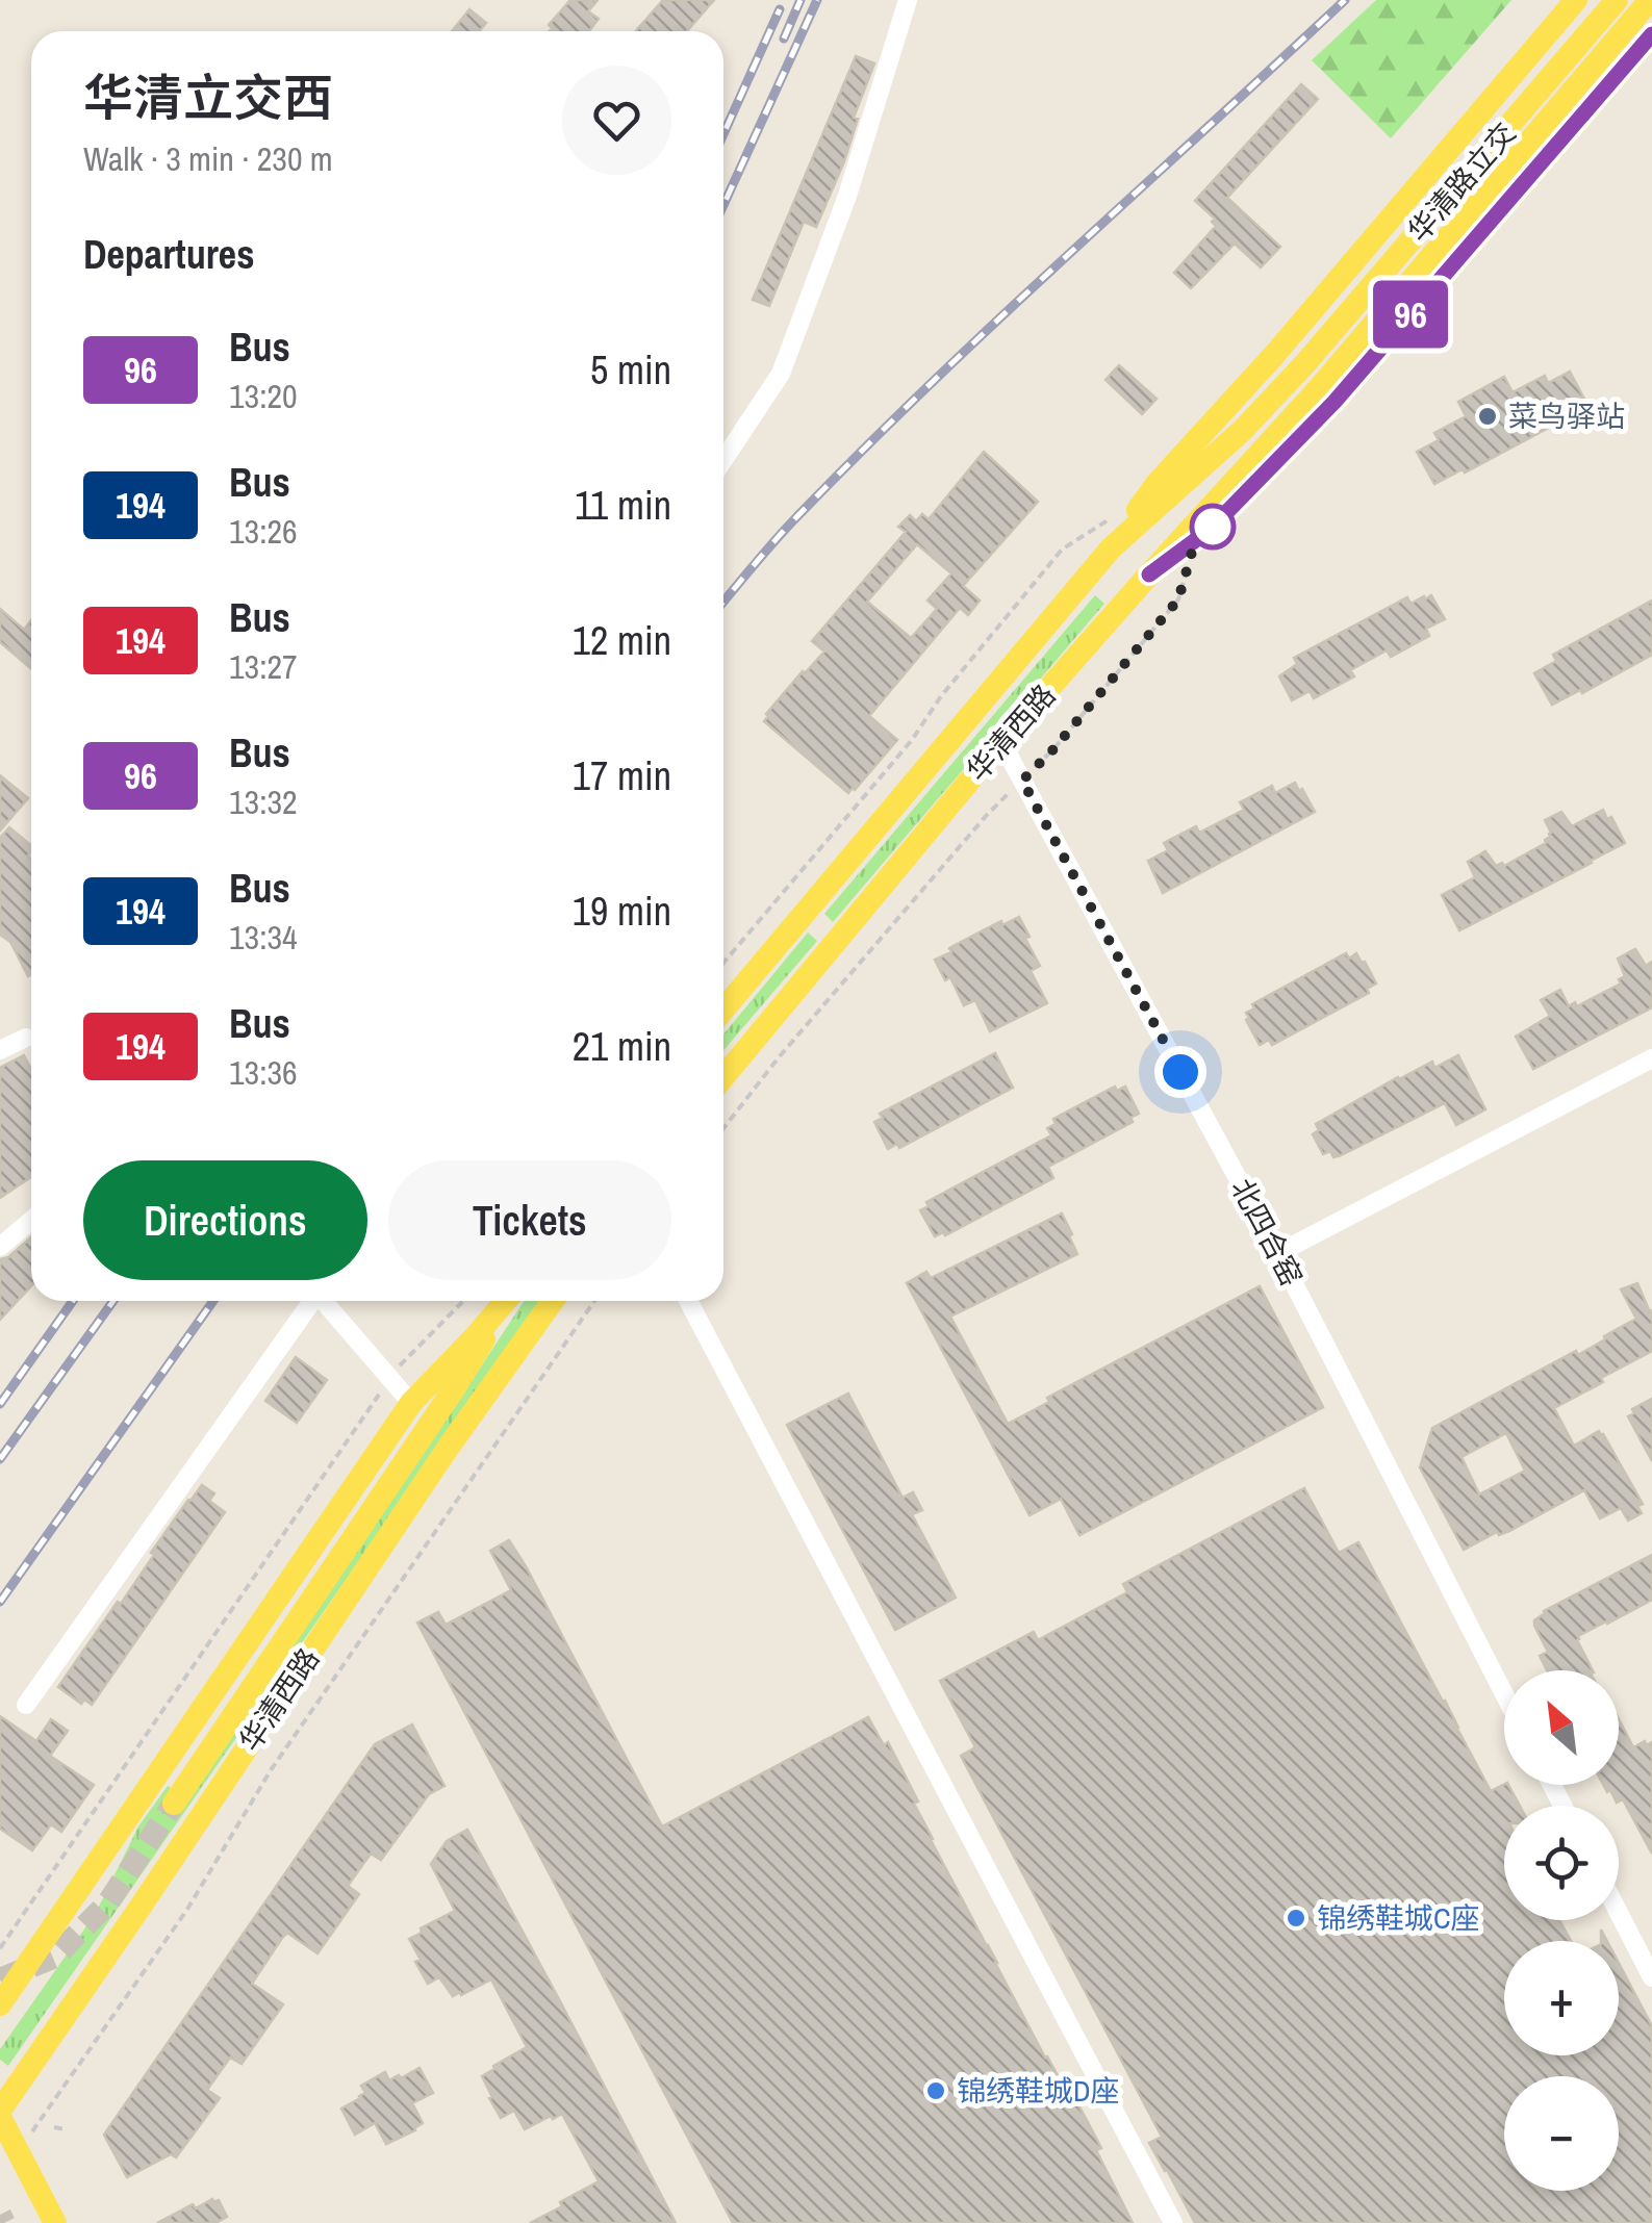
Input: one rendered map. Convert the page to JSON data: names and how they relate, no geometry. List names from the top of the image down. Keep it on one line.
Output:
{"streets":{"main road":["华清路立交","华清西路"],"street":["北四合窑"]},"crossings":[["华清路立交","华清西路"],["华清西路","北四合窑"]],"places":["菜鸟驿站","锦绣鞋城C座","锦绣鞋城D座"],"lines":["bus line 96"],"north":"top left","page":{"on_map":"96","heading":[["华清立交西","Walk · 3 min · 230 m"],"Departures"],"list":[{"mark":"96","name":"Bus","note":"13:20","value":"5 min"},{"mark":"194","name":"Bus","note":"13:26","value":"11 min"},{"mark":"194","name":"Bus","note":"13:27","value":"12 min"},{"mark":"96","name":"Bus","note":"13:32","value":"17 min"},{"mark":"194","name":"Bus","note":"13:34","value":"19 min"},{"mark":"194","name":"Bus","note":"13:36","value":"21 min"}],"buttons":["Directions","Tickets"],"map_buttons":["+","−"]}}
